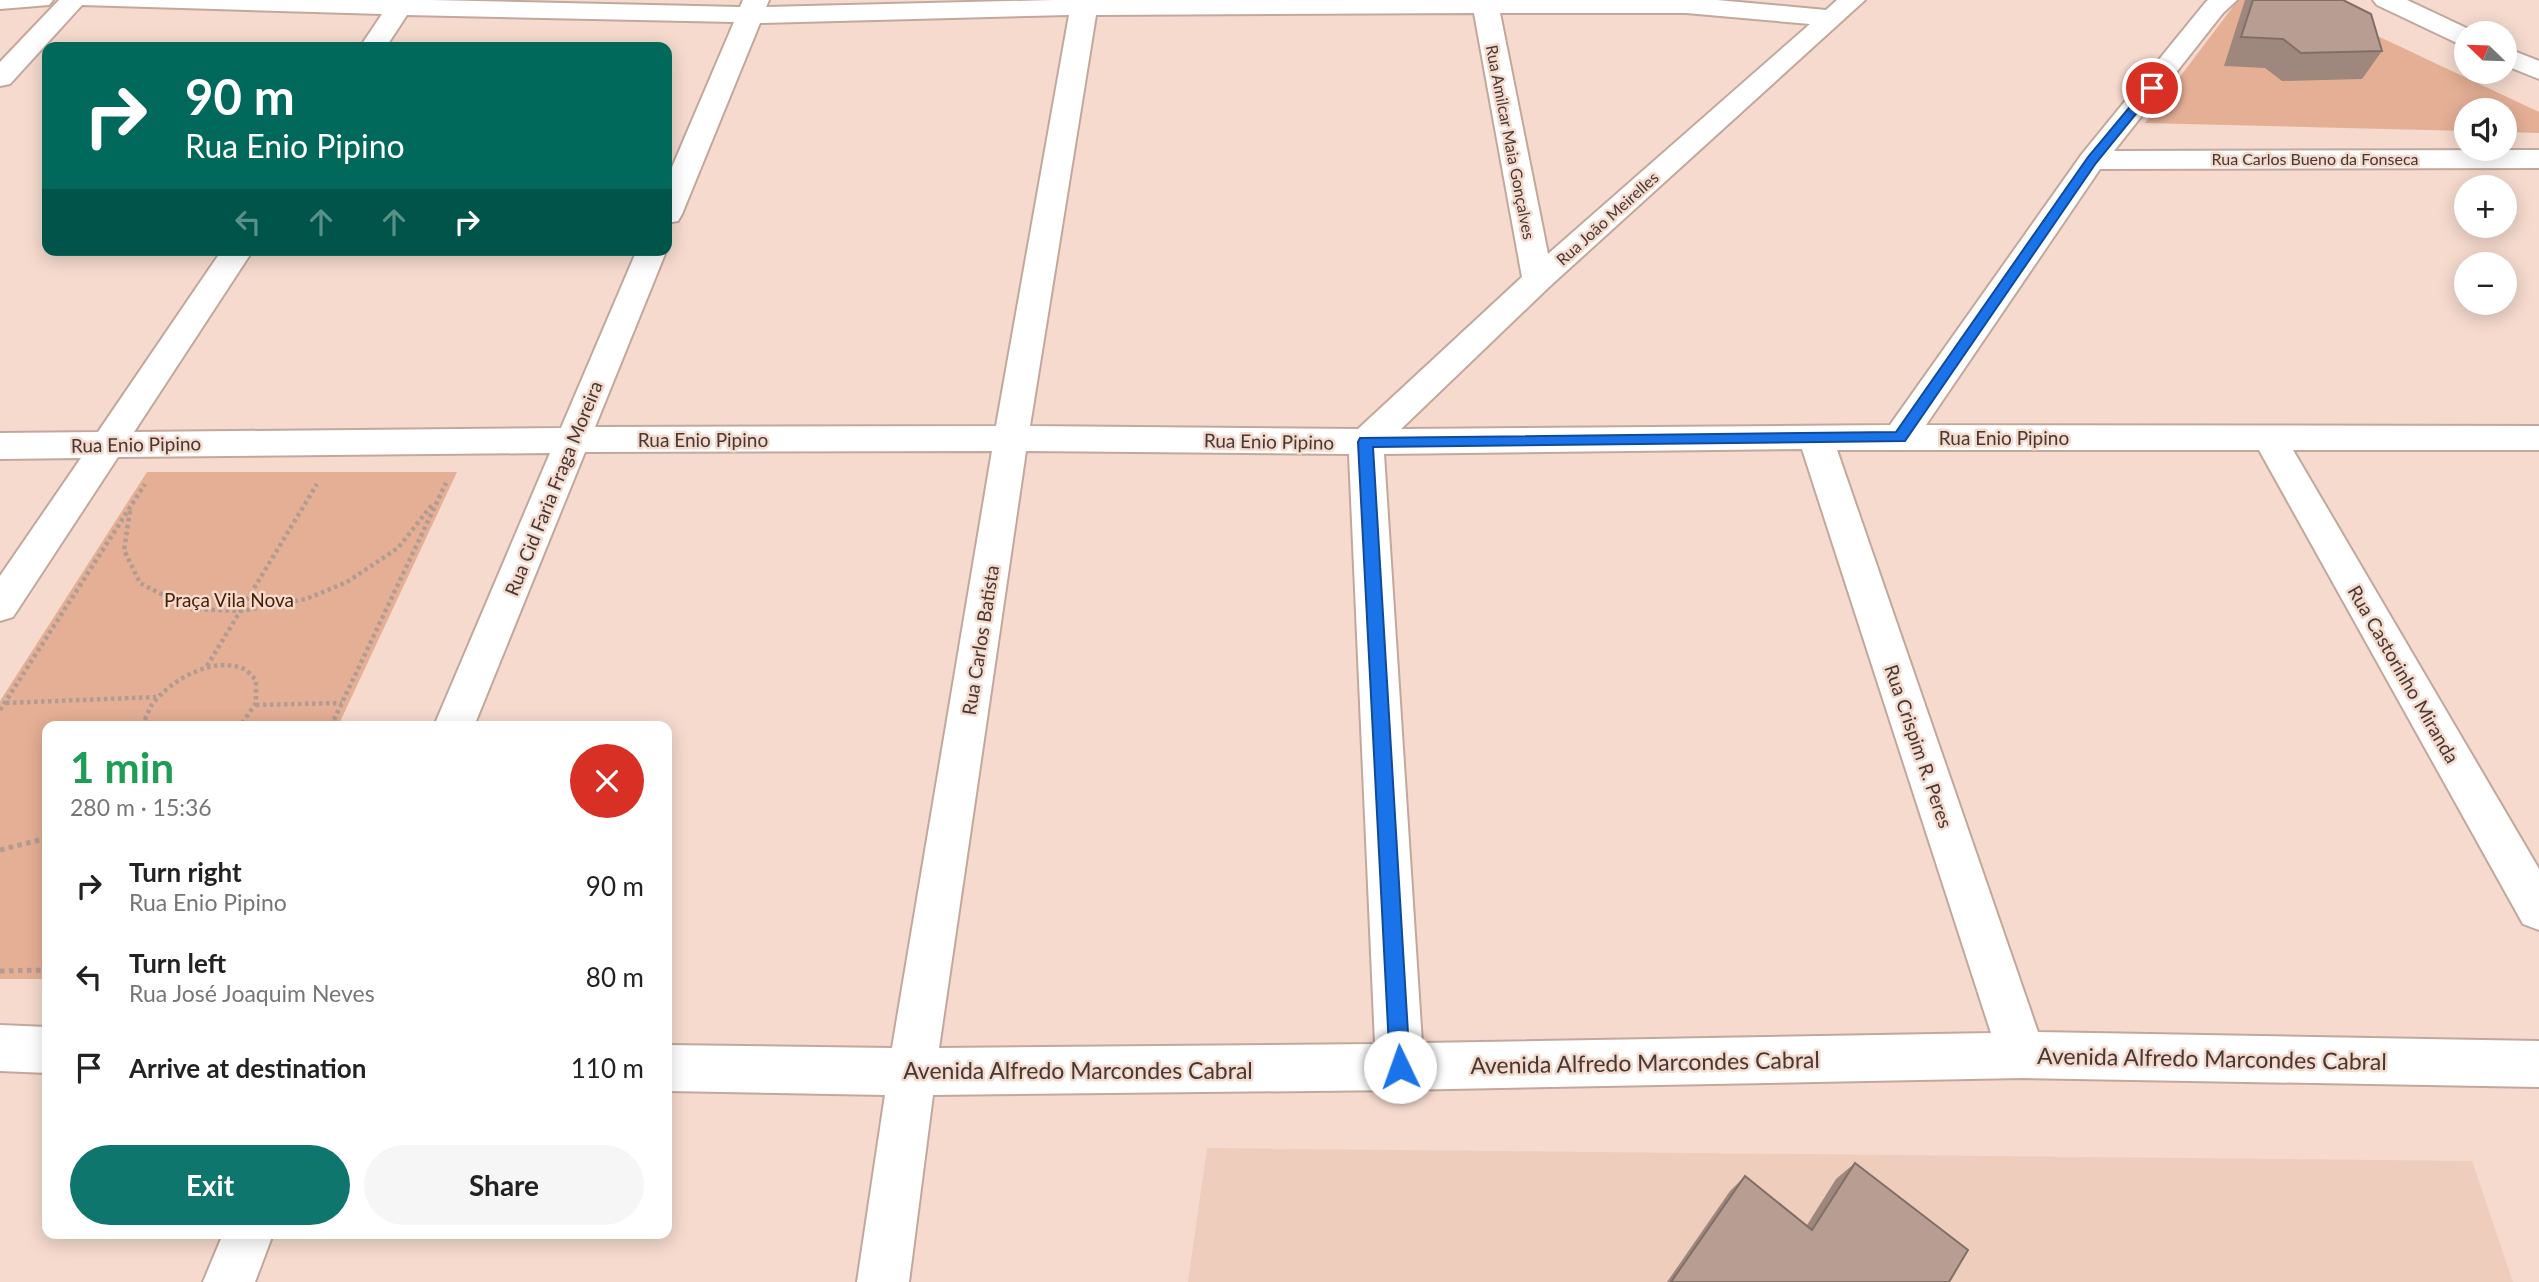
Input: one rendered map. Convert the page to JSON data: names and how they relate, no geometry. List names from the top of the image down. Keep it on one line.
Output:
{"streets":{"street":["Rua Amilcar Maia Gonçalves","Rua Carlos Bueno da Fonseca","Rua João Meirelles","Rua Enio Pipino","Rua Cid Faria Fraga Moreira","Rua Carlos Batista","Rua Castorinho Miranda","Rua Crispim R. Peres","Avenida Alfredo Marcondes Cabral"]},"crossings":[["Rua Amilcar Maia Gonçalves","Rua João Meirelles"],["Rua João Meirelles","Rua Enio Pipino"],["Rua Enio Pipino","Rua Cid Faria Fraga Moreira"],["Rua Enio Pipino","Rua Carlos Batista"],["Rua Enio Pipino","Rua Castorinho Miranda"],["Rua Enio Pipino","Rua Crispim R. Peres"],["Rua Carlos Batista","Avenida Alfredo Marcondes Cabral"],["Rua Crispim R. Peres","Avenida Alfredo Marcondes Cabral"]],"parks":["Praça Vila Nova"],"north":"top left","page":{"map_buttons":["+","−"],"turn":["90 m","Rua Enio Pipino"],"heading":["1 min","280 m · 15:36"],"list":[{"name":"Turn right","note":"Rua Enio Pipino","value":"90 m"},{"name":"Turn left","note":"Rua José Joaquim Neves","value":"80 m"},{"name":"Arrive at destination","value":"110 m"}],"buttons":["Exit","Share"]}}
